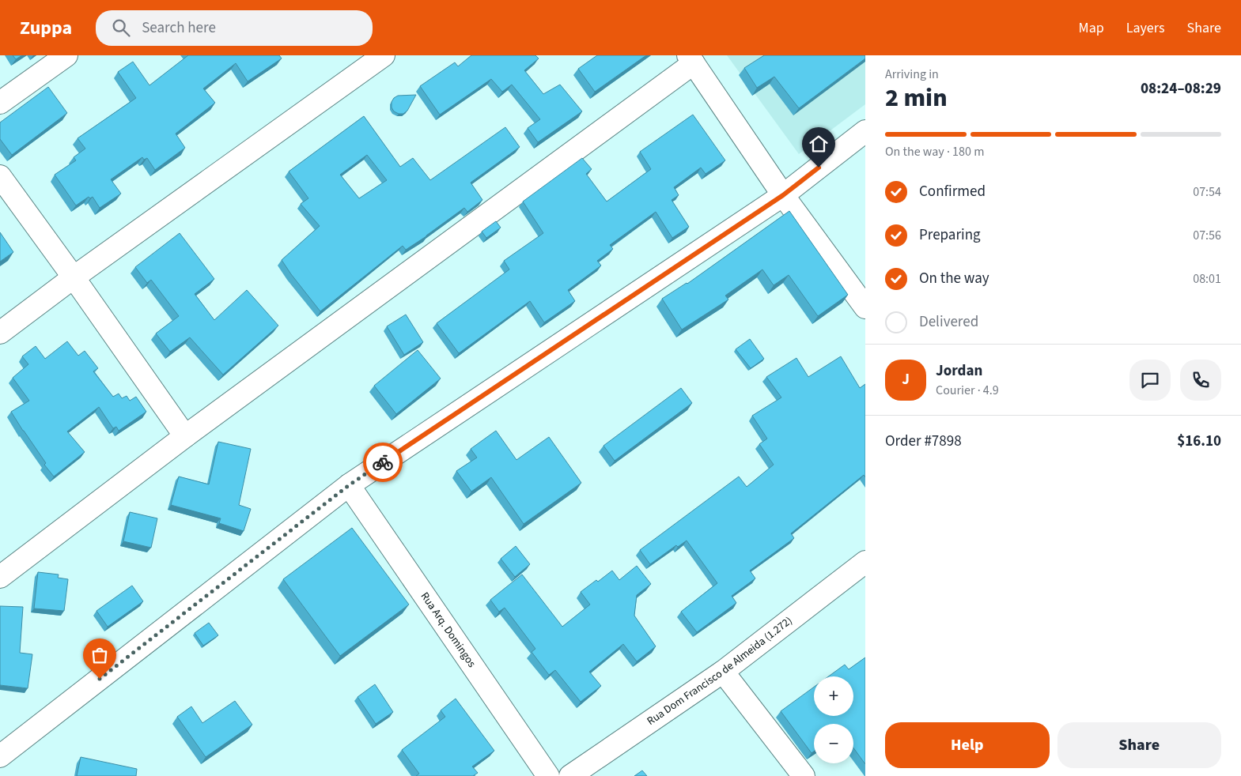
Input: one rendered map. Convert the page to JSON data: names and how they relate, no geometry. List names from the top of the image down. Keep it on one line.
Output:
{"streets":{"street":["Rua Arq. Domingos","Rua Dom Francisco de Almeida (1.272)"]},"page":{"header":"Zuppa","search":"Search here","nav":["Map","Layers","Share"],"heading":["2 min","Arriving in","08:24–08:29"],"panel":["Jordan","Courier · 4.9","Order #7898","$16.10"],"bar":"On the way · 180 m","list":[["Confirmed","07:54"],["Preparing","07:56"],["On the way","08:01"],"Delivered"],"round":"J","map_buttons":["+","−"],"buttons":["Help","Share"]}}
